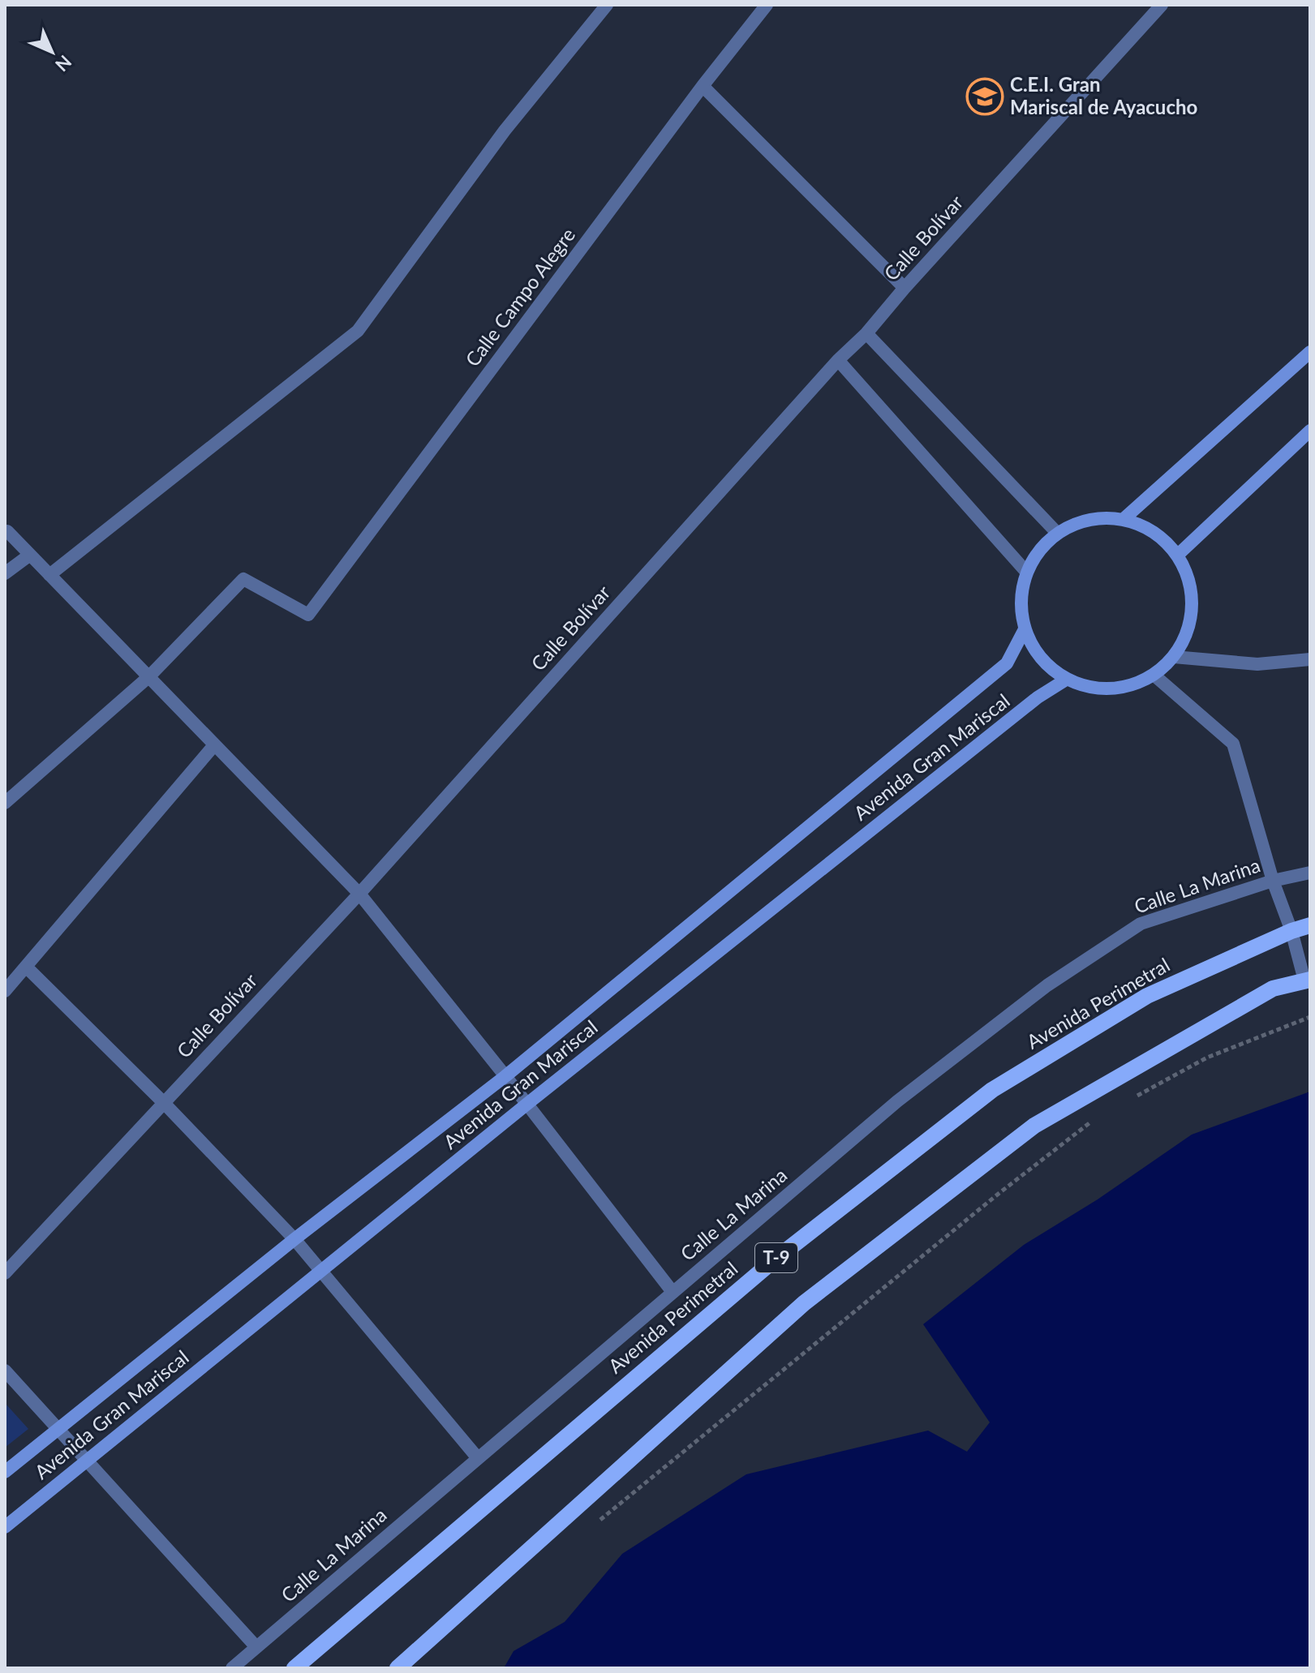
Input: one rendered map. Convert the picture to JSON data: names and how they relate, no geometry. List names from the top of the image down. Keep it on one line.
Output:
{"streets":{"main road":["Avenida Perimetral","T-9"],"street":["Calle Bolívar","Calle Campo Alegre","Avenida Gran Mariscal","Calle La Marina"]},"places":{"school or university":["C.E.I. Gran Mariscal de Ayacucho"]},"north":"bottom right"}
